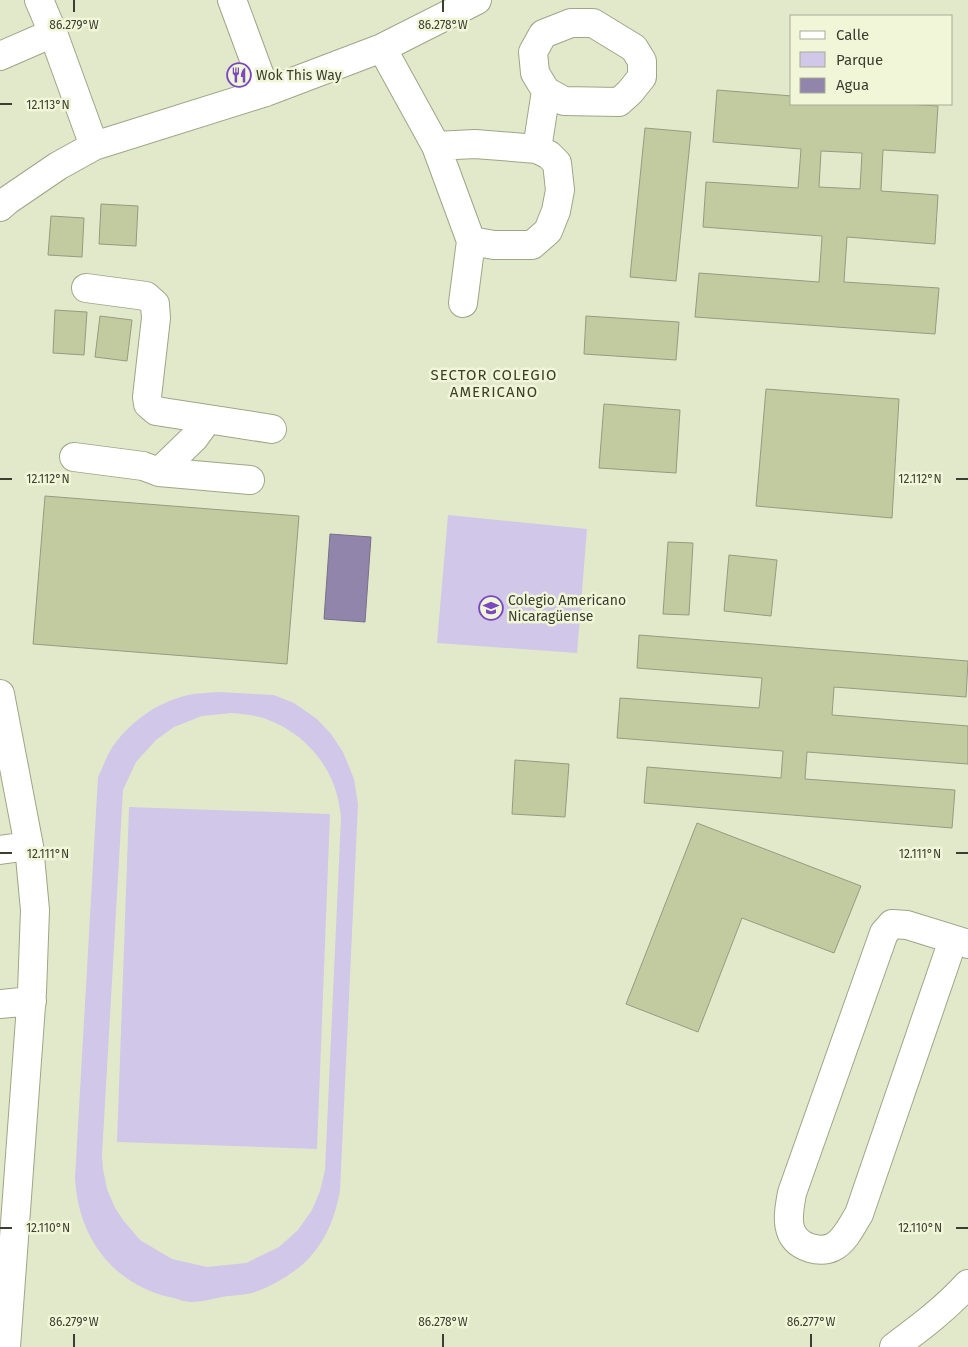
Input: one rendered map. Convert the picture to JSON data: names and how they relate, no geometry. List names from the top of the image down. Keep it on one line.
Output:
{"districts":["SECTOR COLEGIO AMERICANO"],"places":{"restaurant":["Wok This Way"],"school or university":["Colegio Americano Nicaragüense"]},"legend":["Calle","Parque","Agua"],"coordinates":["86.279°W","86.278°W","12.113°N","12.112°N","12.111°N","12.110°N","86.277°W"]}
